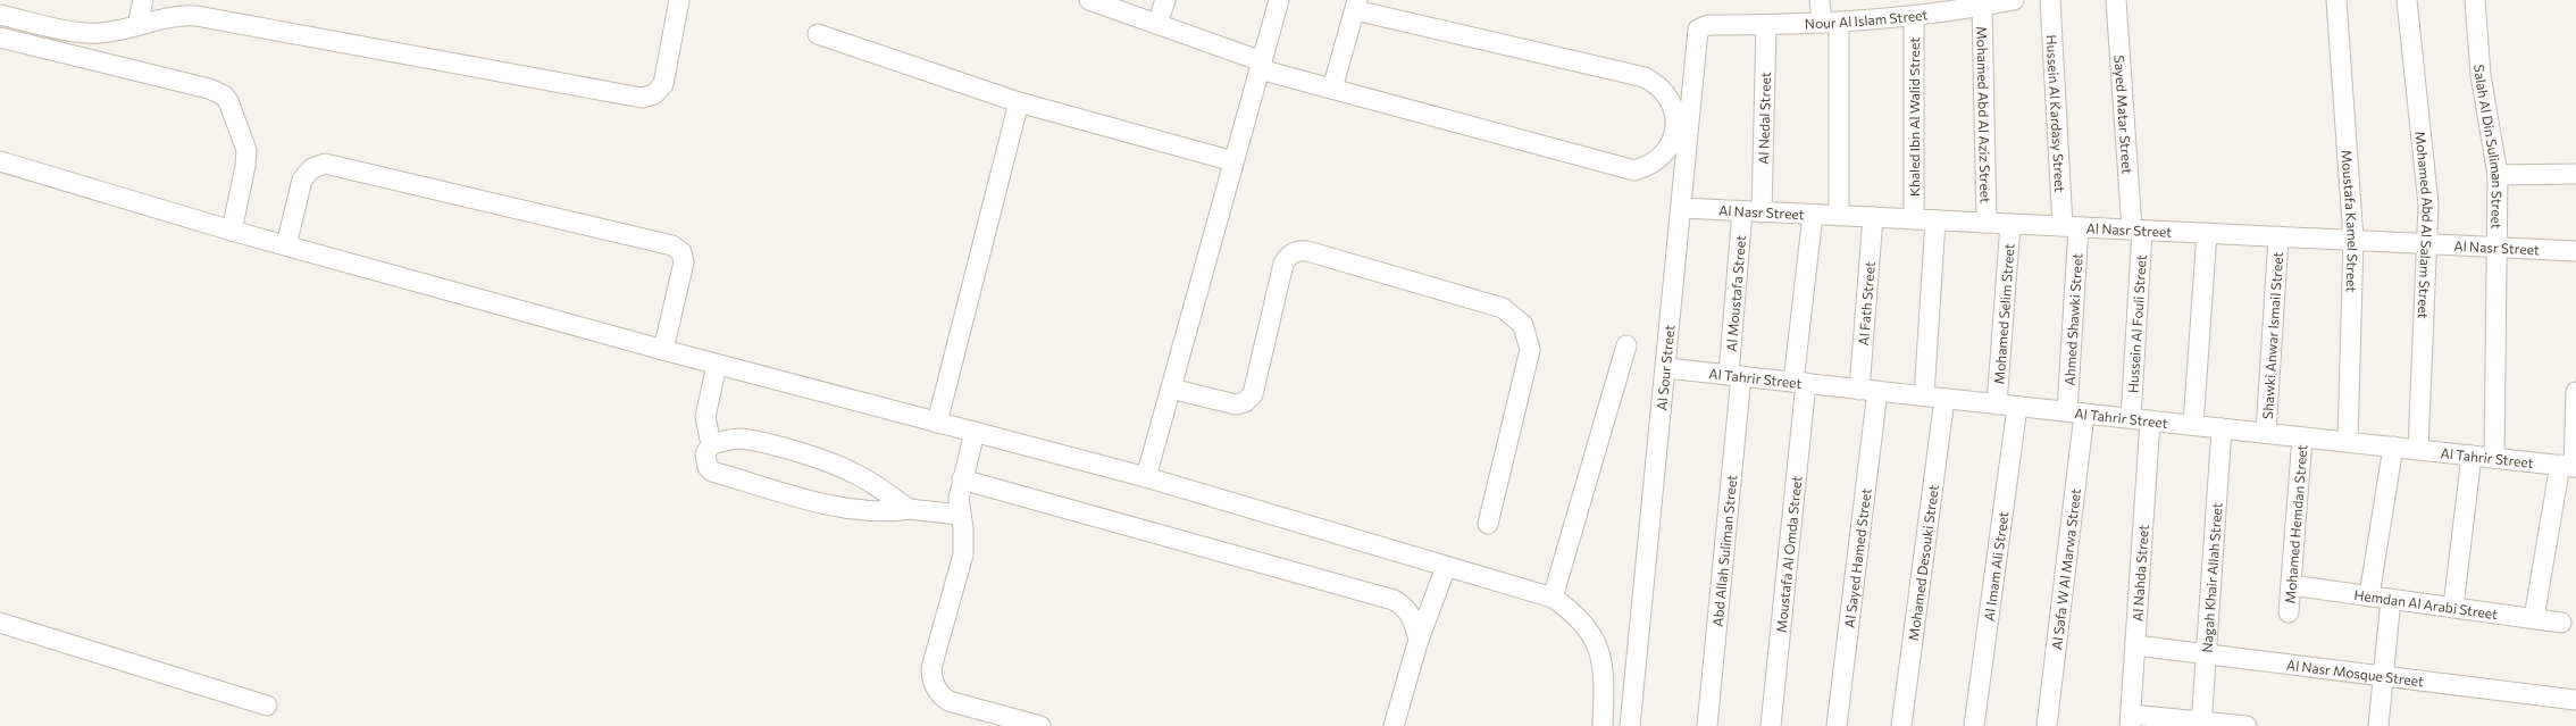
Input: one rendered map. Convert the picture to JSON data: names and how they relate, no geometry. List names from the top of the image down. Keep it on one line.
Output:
{"streets":{"street":["Nour Al Islam Street","Hussein Al Kardasy Street","Mohamed Abd Al Aziz Street","Sayed Matar Street","Khaled Ibn Al Walid Street","Al Nedal Street","Salah Al Din Suliman Street","Al Nasr Street","Moustafa Kamel Street","Mohamed Abd Al Salam Street","Al Moustafa Street","Al Fath Street","Mohamed Selim Street","Ahmed Shawki Street","Hussein Al Fouli Street","Shawki Anwar Ismail Street","Al Sour Street","Al Tahrir Street","Mohamed Hemdan Street","Abd Allah Suliman Street","Moustafa Al Omda Street","Al Sayed Hamed Street","Mohamed Desouki Street","Al Imam Ali Street","Al Safa W Al Marwa Street","Al Nahda Street","Nagah Khair Allah Street","Hemdan Al Arabi Street","Al Nasr Mosque Street"]},"crossings":[["Nour Al Islam Street","Mohamed Abd Al Aziz Street"],["Nour Al Islam Street","Khaled Ibn Al Walid Street"],["Nour Al Islam Street","Al Nedal Street"],["Nour Al Islam Street","Al Sour Street"],["Hussein Al Kardasy Street","Al Nasr Street"],["Hussein Al Kardasy Street","Ahmed Shawki Street"],["Mohamed Abd Al Aziz Street","Al Nasr Street"],["Sayed Matar Street","Al Nasr Street"],["Sayed Matar Street","Hussein Al Fouli Street"],["Khaled Ibn Al Walid Street","Al Nasr Street"],["Al Nedal Street","Al Nasr Street"],["Salah Al Din Suliman Street","Al Nasr Street"],["Salah Al Din Suliman Street","Al Tahrir Street"],["Al Nasr Street","Moustafa Kamel Street"],["Al Nasr Street","Mohamed Abd Al Salam Street"],["Al Nasr Street","Al Moustafa Street"],["Al Nasr Street","Al Fath Street"],["Al Nasr Street","Mohamed Selim Street"],["Al Nasr Street","Ahmed Shawki Street"],["Al Nasr Street","Hussein Al Fouli Street"],["Al Nasr Street","Shawki Anwar Ismail Street"],["Al Nasr Street","Al Sour Street"],["Al Nasr Street","Moustafa Al Omda Street"],["Moustafa Kamel Street","Al Tahrir Street"],["Mohamed Abd Al Salam Street","Al Tahrir Street"],["Al Moustafa Street","Al Tahrir Street"],["Al Moustafa Street","Abd Allah Suliman Street"],["Al Fath Street","Al Tahrir Street"],["Al Fath Street","Al Sayed Hamed Street"],["Mohamed Selim Street","Al Tahrir Street"],["Ahmed Shawki Street","Al Tahrir Street"],["Ahmed Shawki Street","Al Safa W Al Marwa Street"],["Hussein Al Fouli Street","Al Tahrir Street"],["Shawki Anwar Ismail Street","Al Tahrir Street"],["Al Sour Street","Al Tahrir Street"],["Al Tahrir Street","Mohamed Hemdan Street"],["Al Tahrir Street","Abd Allah Suliman Street"],["Al Tahrir Street","Moustafa Al Omda Street"],["Al Tahrir Street","Al Sayed Hamed Street"],["Al Tahrir Street","Mohamed Desouki Street"],["Al Tahrir Street","Al Imam Ali Street"],["Al Tahrir Street","Al Safa W Al Marwa Street"],["Al Tahrir Street","Al Nahda Street"],["Al Tahrir Street","Nagah Khair Allah Street"],["Mohamed Hemdan Street","Hemdan Al Arabi Street"],["Al Nahda Street","Al Nasr Mosque Street"],["Nagah Khair Allah Street","Al Nasr Mosque Street"]]}
